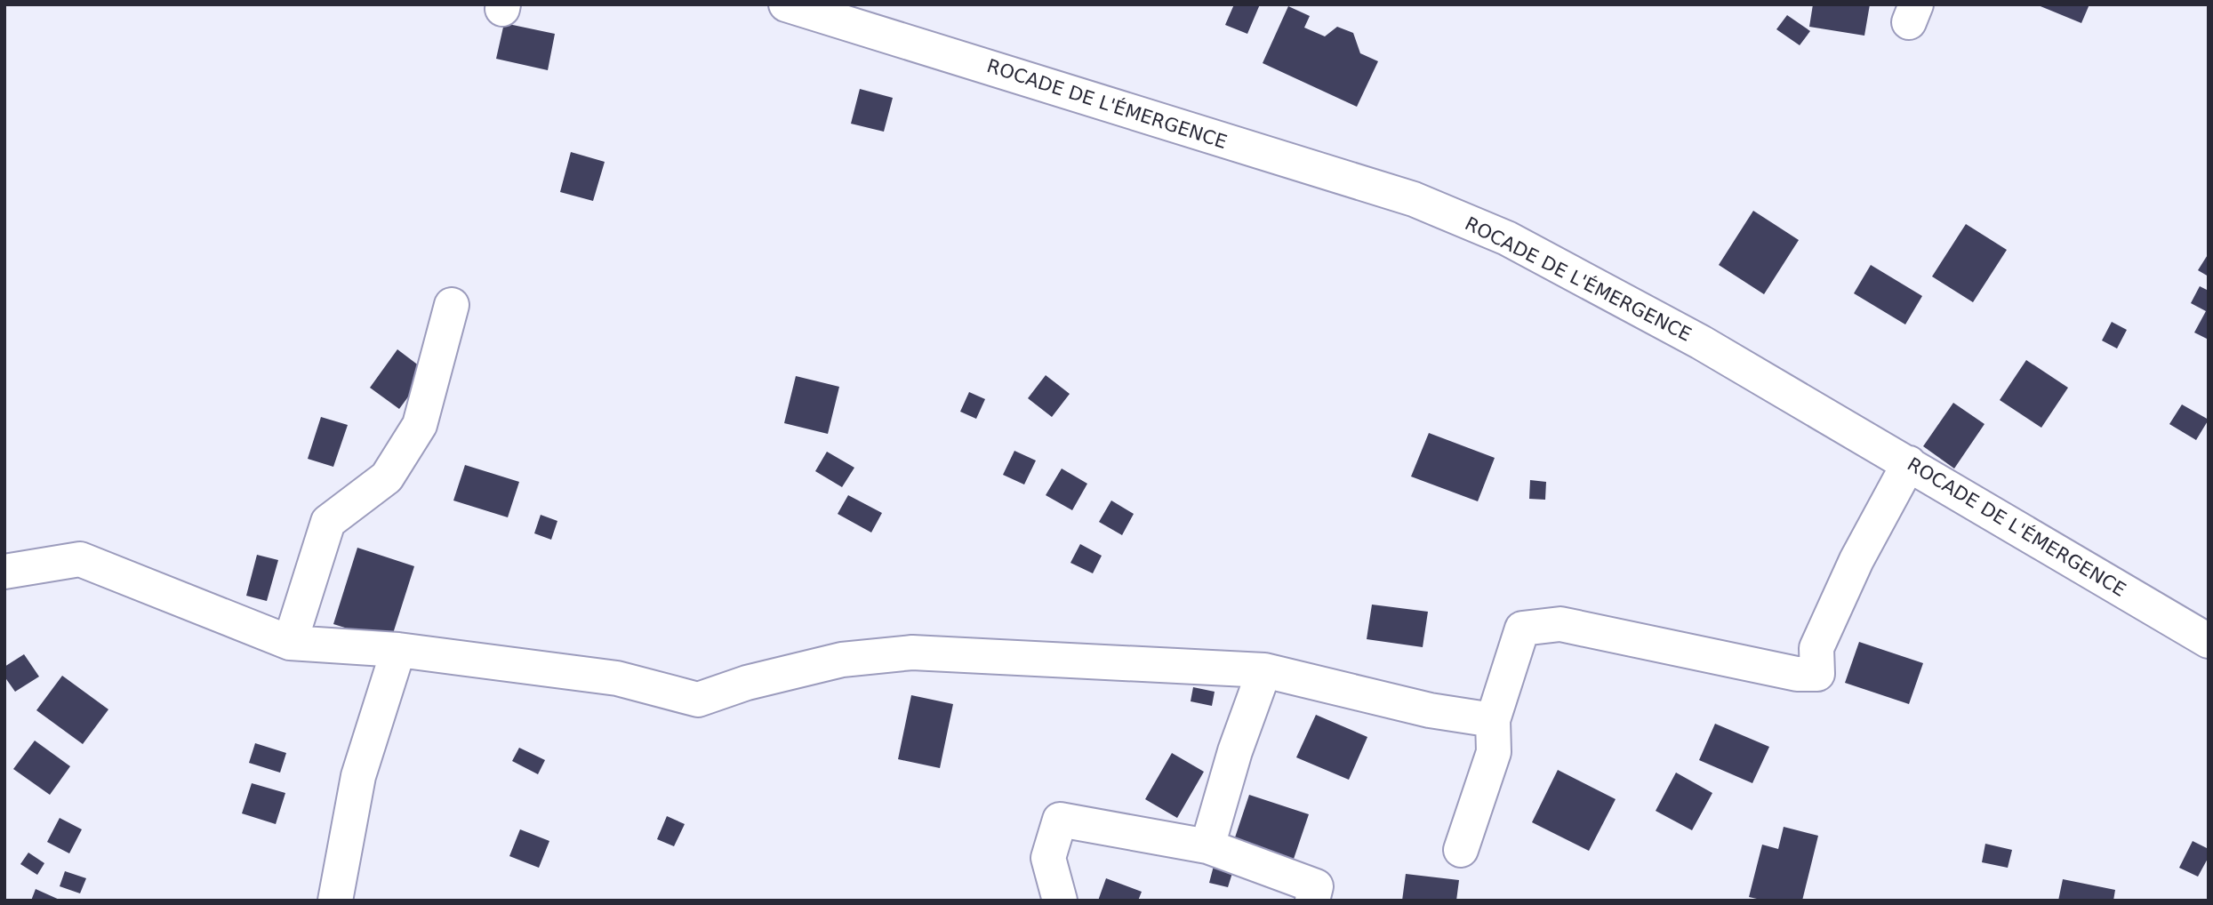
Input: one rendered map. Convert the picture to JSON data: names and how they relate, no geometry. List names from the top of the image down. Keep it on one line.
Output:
{"streets":{"street":["ROCADE DE L'ÉMERGENCE"]}}
